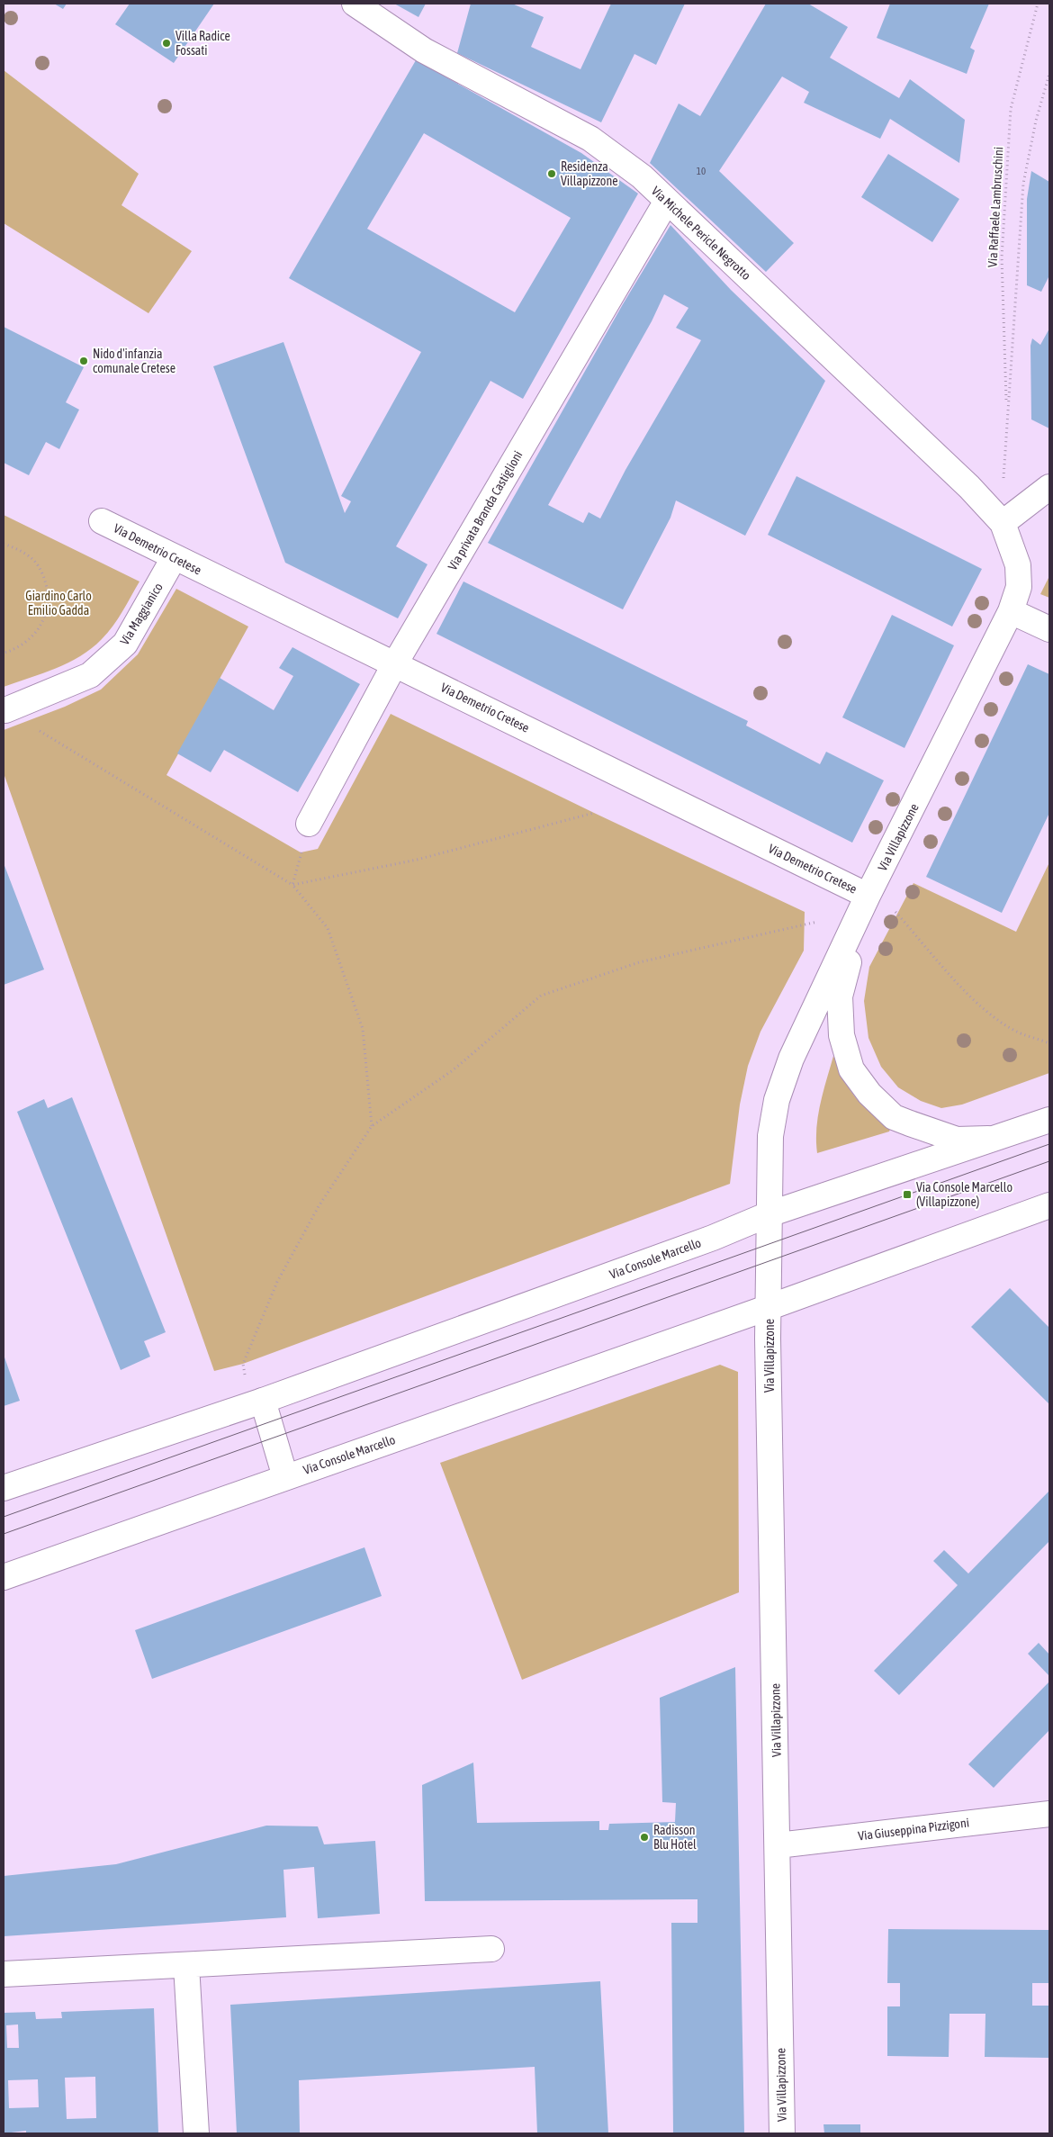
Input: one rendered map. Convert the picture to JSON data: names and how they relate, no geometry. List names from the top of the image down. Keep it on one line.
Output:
{"streets":{"street":["Via Michele Pericle Negrotto","Via privata Branda Castiglioni","Via Demetrio Cretese","Via Maggianico","Via Villapizzone","Via Console Marcello","Via Giuseppina Pizzigoni"],"path":["Via Raffaele Lambruschini"]},"crossings":[["Via Michele Pericle Negrotto","Via privata Branda Castiglioni"],["Via Michele Pericle Negrotto","Via Villapizzone"],["Via privata Branda Castiglioni","Via Demetrio Cretese"],["Via Demetrio Cretese","Via Maggianico"],["Via Demetrio Cretese","Via Villapizzone"],["Via Villapizzone","Via Console Marcello"],["Via Villapizzone","Via Giuseppina Pizzigoni"]],"parks":["Giardino Carlo Emilio Gadda"],"places":{"other":["Villa Radice Fossati","Residenza Villapizzone","Nido d'infanzia comunale Cretese","Radisson Blu Hotel"],"transit":["Via Console Marcello (Villapizzone)"]},"house_numbers":["10"]}
